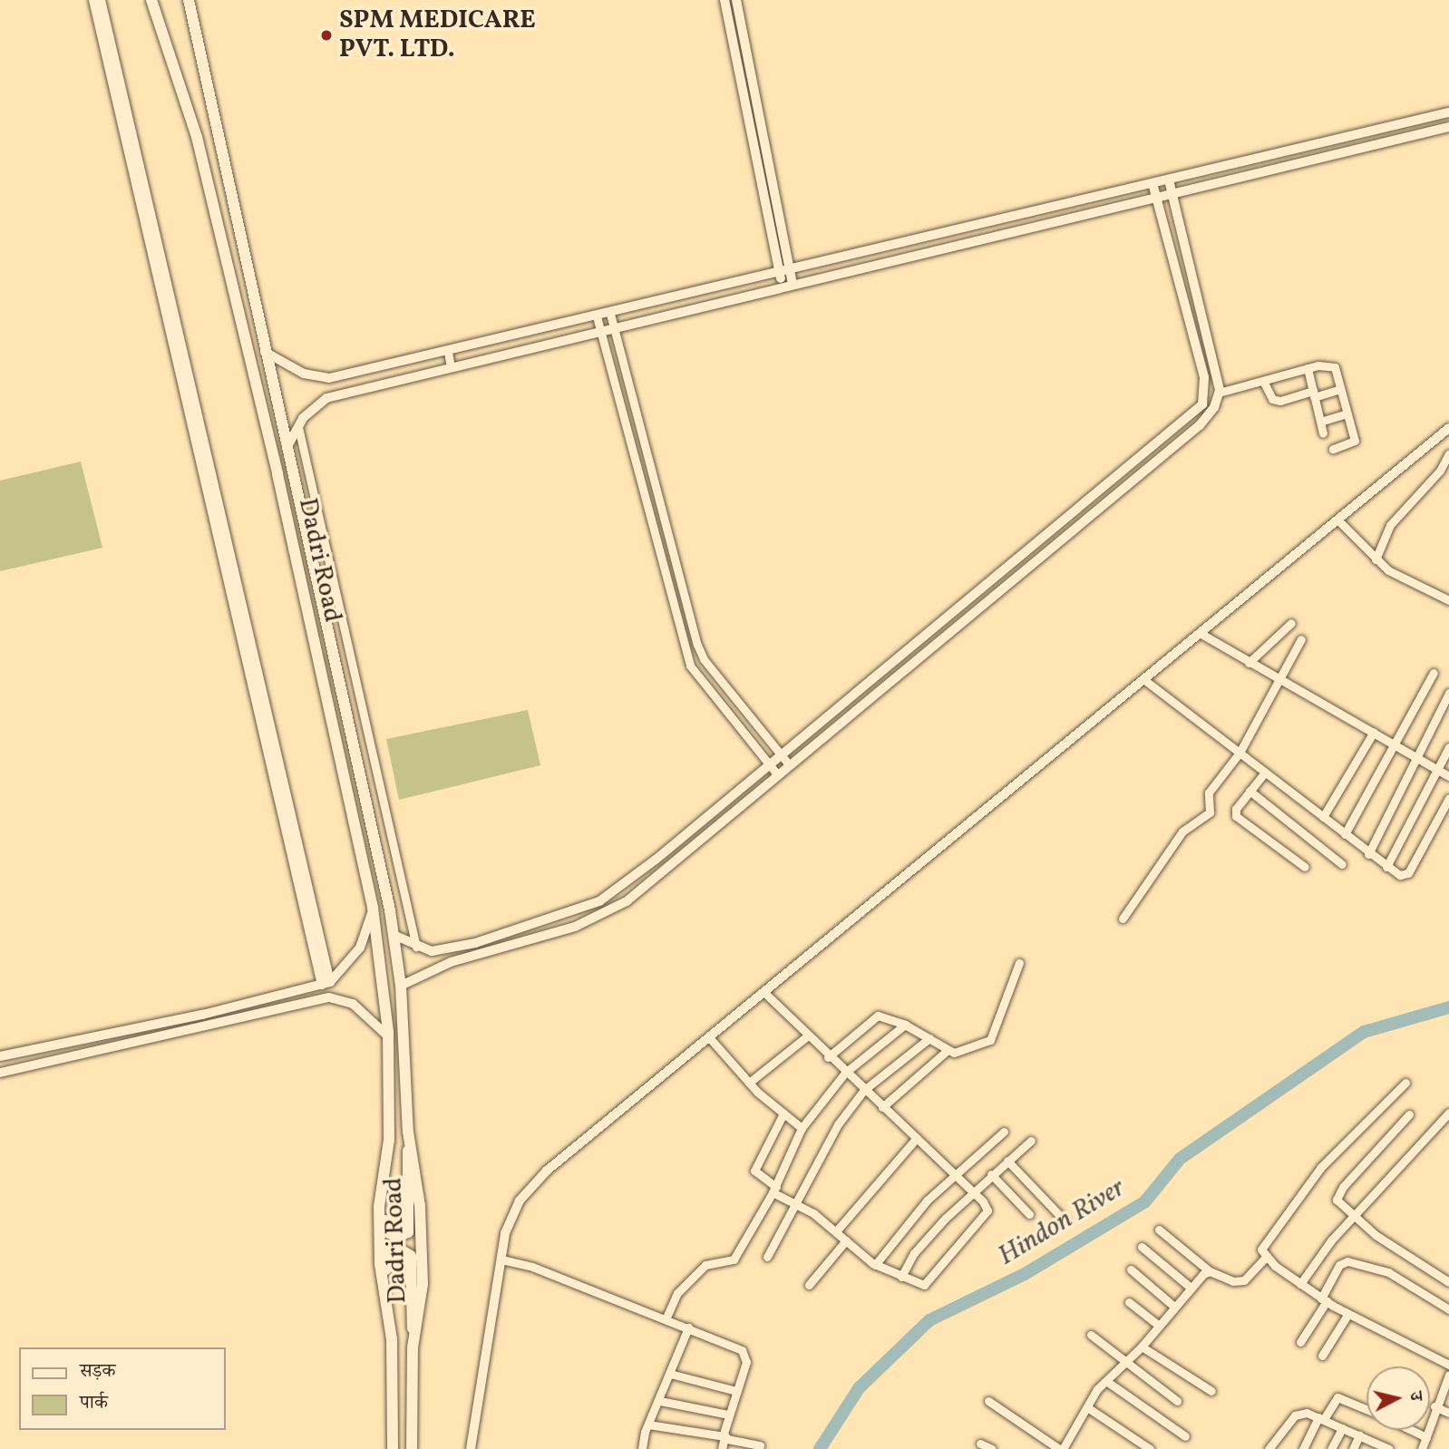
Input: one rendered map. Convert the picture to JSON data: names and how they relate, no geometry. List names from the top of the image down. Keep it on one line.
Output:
{"streets":{"main road":["Dadri Road"]},"water":["Hindon River"],"places":["SPM MEDICARE PVT. LTD."],"legend":["सड़क","पार्क"],"north":"right"}
